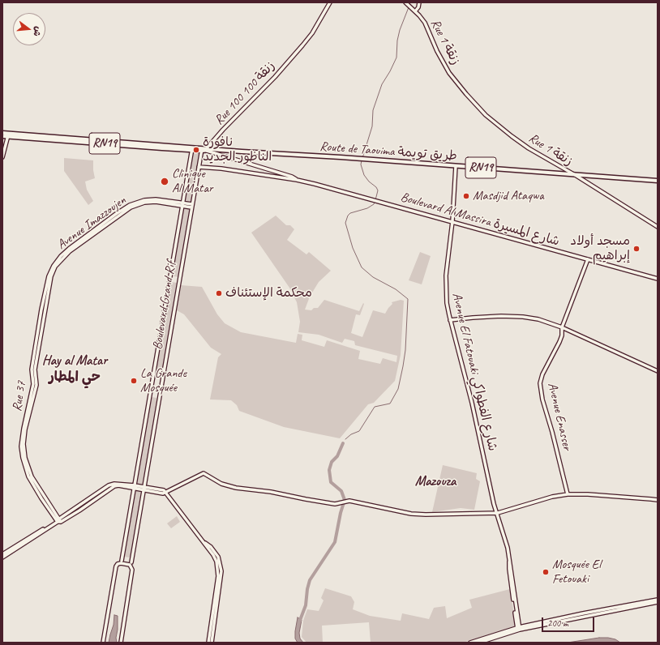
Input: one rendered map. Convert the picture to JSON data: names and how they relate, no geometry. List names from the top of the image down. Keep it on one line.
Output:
{"streets":{"main road":["RN19","Route de Taouima طريق تويمة"],"street":["Rue زنقة 1","Rue 100 زنقة 100","Rue 1 زنقة","Boulevard Al Massira شارع المسيرة","Avenue Imazzoujen","Boulevard Grand Rif","Avenue El Fatouaki شارع الفطواكي","Rue 37","Avenue Enasser"]},"crossings":[["Rue زنقة 1","Rue 1 زنقة"],["Rue 100 زنقة 100","Route de Taouima طريق تويمة"],["Rue 100 زنقة 100","Boulevard Al Massira شارع المسيرة"],["RN19","Route de Taouima طريق تويمة"],["RN19","Boulevard Grand Rif"],["Rue 1 زنقة","Route de Taouima طريق تويمة"],["Route de Taouima طريق تويمة","Boulevard Al Massira شارع المسيرة"],["Route de Taouima طريق تويمة","Boulevard Grand Rif"],["Route de Taouima طريق تويمة","Avenue El Fatouaki شارع الفطواكي"],["Boulevard Al Massira شارع المسيرة","Boulevard Grand Rif"],["Boulevard Al Massira شارع المسيرة","Avenue El Fatouaki شارع الفطواكي"],["Boulevard Al Massira شارع المسيرة","Avenue Enasser"],["Avenue Imazzoujen","Boulevard Grand Rif"],["Avenue Imazzoujen","Rue 37"]],"districts":["Hay al Matar حي المطار","Mazouza"],"places":["نافورة الناظور الجديد","Clinique Al Matar","Masdjid Ataqwa","مسجد أولاد إبراهيم","محكمة الإستئناف","La Grande Mosquée","Mosquée El Fetouaki"],"scale_bar":"200 m","north":"right"}
